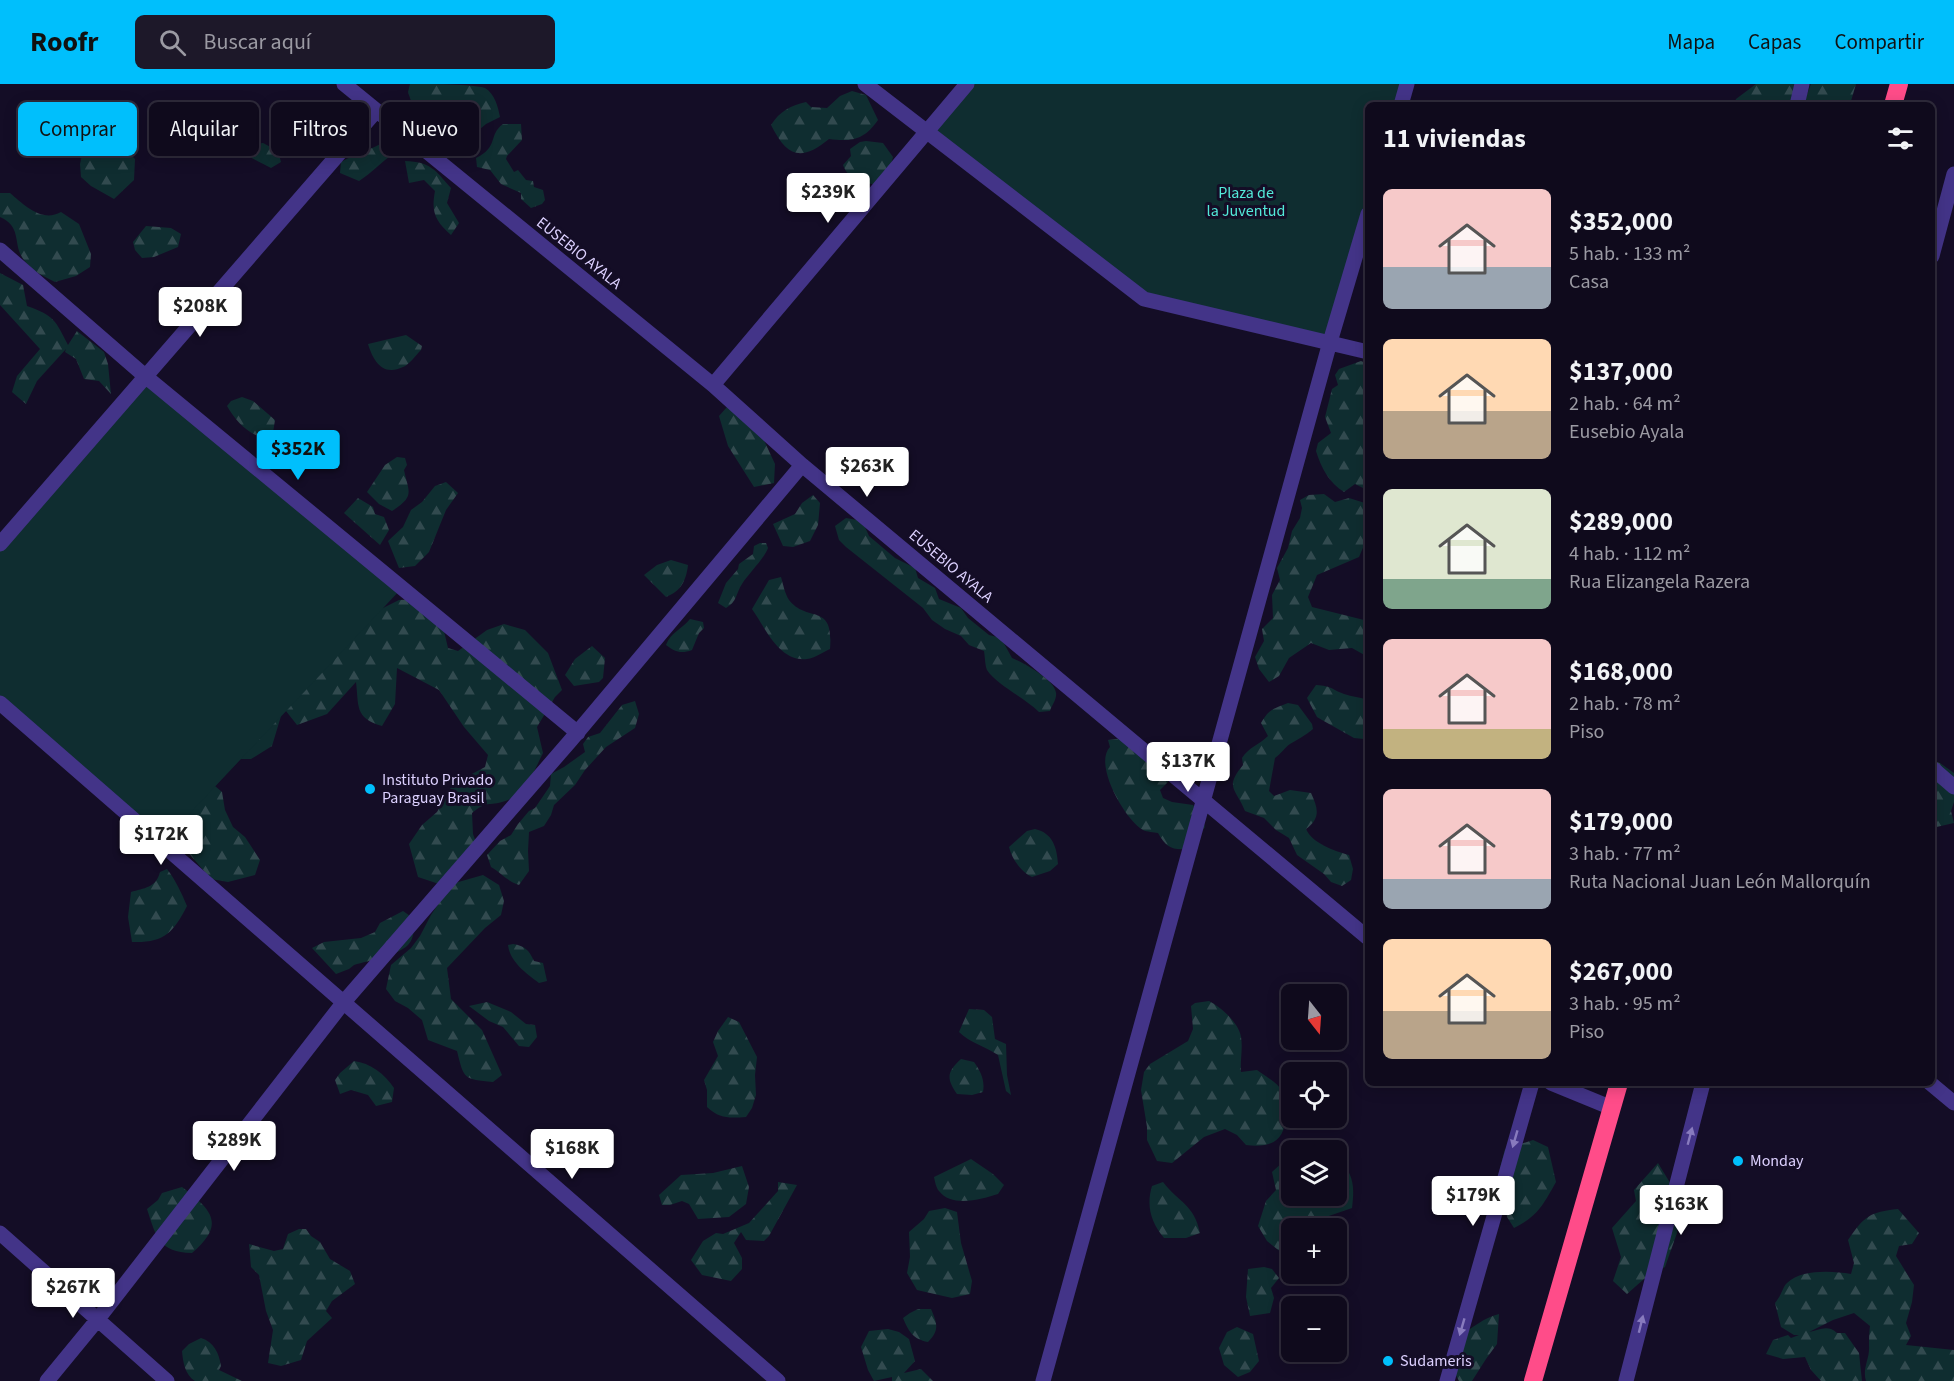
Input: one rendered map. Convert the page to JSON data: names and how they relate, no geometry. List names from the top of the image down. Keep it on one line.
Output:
{"streets":{"street":["EUSEBIO AYALA"]},"parks":["Plaza de la Juventud"],"places":["Instituto Privado Paraguay Brasil","Monday","Sudameris"],"north":"bottom","page":{"header":"Roofr","search":"Buscar aquí","nav":["Mapa","Capas","Compartir"],"chip":["Comprar","Alquilar","Filtros","Nuevo"],"heading":"11 viviendas","price":["$239K","$208K","$352K","$263K","$137K","$172K","$289K","$168K","$179K","$163K","$267K"],"list":[{"name":"$352,000","note":"5 hab. · 133 m² · Casa"},{"name":"$137,000","note":"2 hab. · 64 m² · Eusebio Ayala"},{"name":"$289,000","note":"4 hab. · 112 m² · Rua Elizangela Razera"},{"name":"$168,000","note":"2 hab. · 78 m² · Piso"},{"name":"$179,000","note":"3 hab. · 77 m² · Ruta Nacional Juan León Mallorquín"},{"name":"$267,000","note":"3 hab. · 95 m² · Piso"}],"map_buttons":["+","−"]}}
